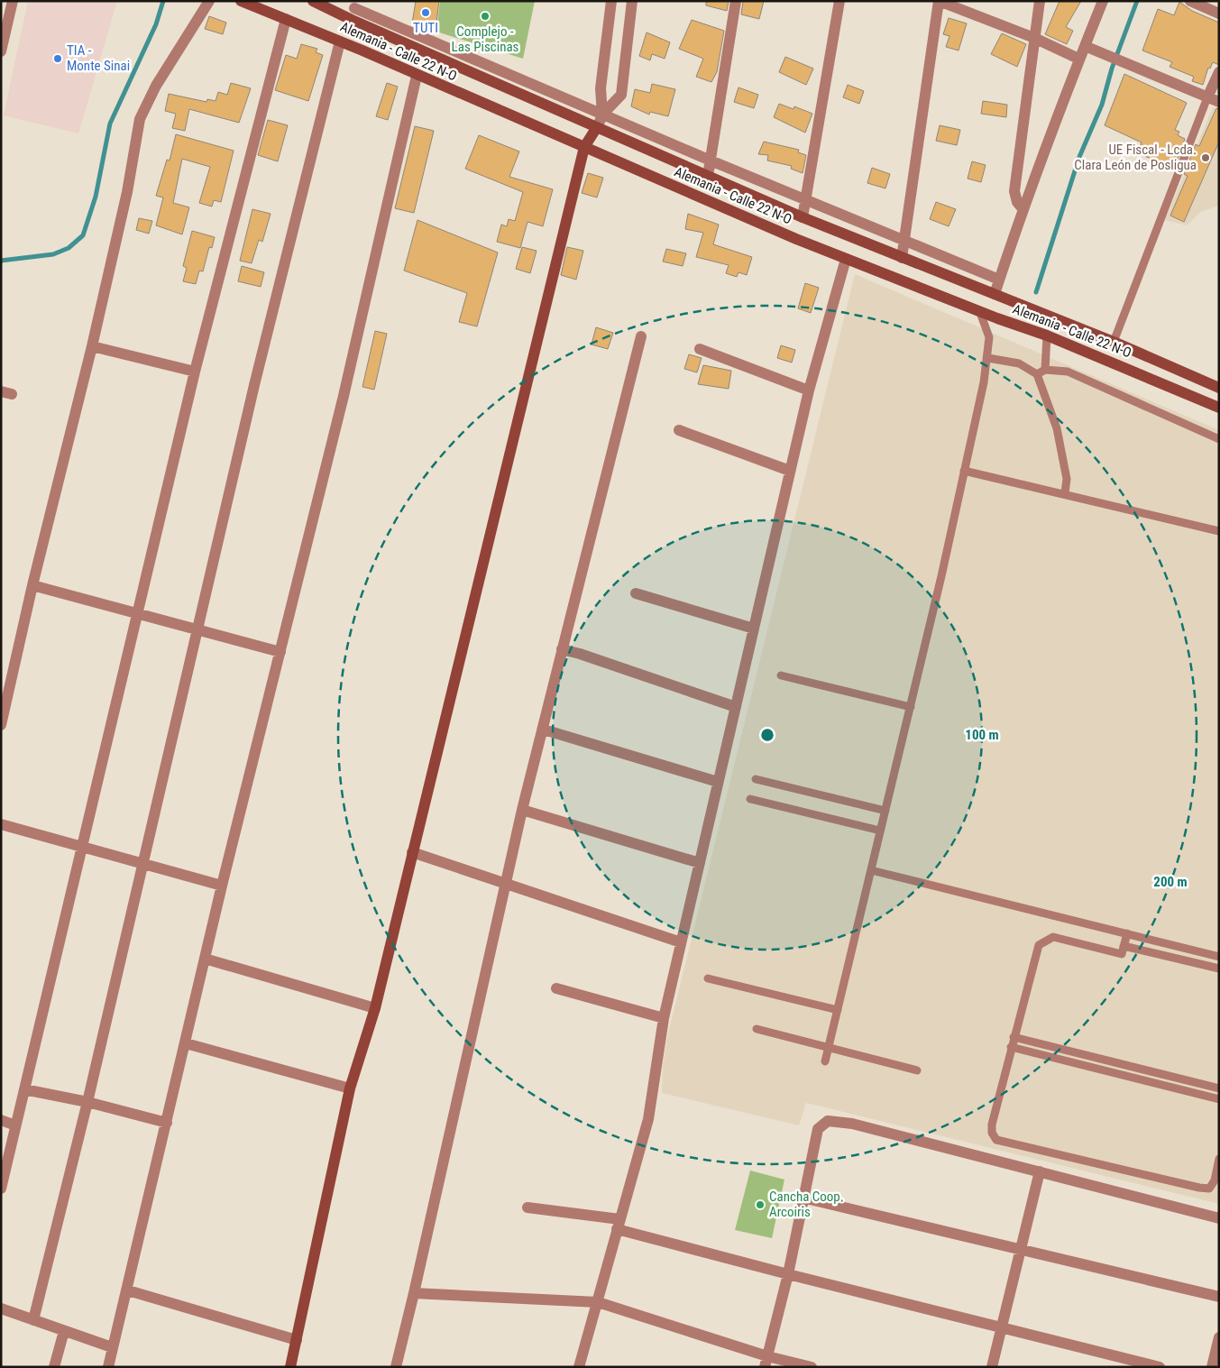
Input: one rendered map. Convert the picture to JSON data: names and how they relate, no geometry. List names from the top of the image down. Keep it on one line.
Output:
{"streets":{"street":["Alemania - Calle 22 N-O"]},"places":["TUTI","Complejo - Las Piscinas","TIA - Monte Sinai","UE Fiscal - Lcda. Clara León de Posligua","Cancha Coop. Arcoiris"],"rings":["100 m","200 m"]}
